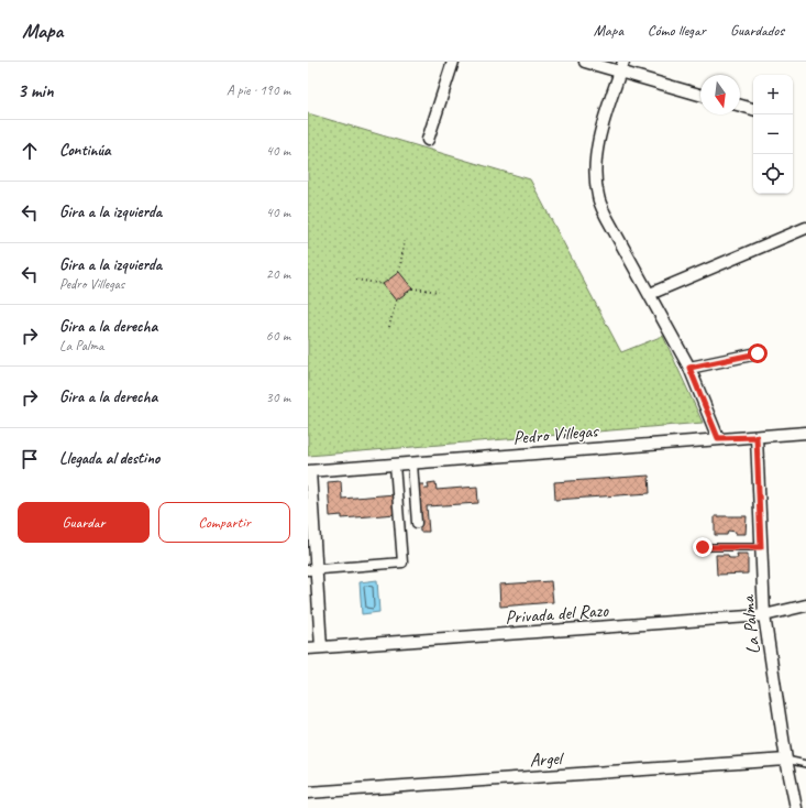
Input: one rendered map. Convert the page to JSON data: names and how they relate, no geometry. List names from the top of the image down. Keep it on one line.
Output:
{"streets":{"street":["Pedro Villegas","Privada del Razo","La Palma","Argel"]},"crossings":[["Pedro Villegas","La Palma"],["Privada del Razo","La Palma"],["La Palma","Argel"]],"north":"bottom","page":{"header":"Mapa","nav":["Mapa","Cómo llegar","Guardados"],"heading":["3 min","A pie · 190 m"],"map_buttons":["+","−"],"list":[["Continúa","40 m"],["Gira a la izquierda","40 m"],["Gira a la izquierda","Pedro Villegas","20 m"],["Gira a la derecha","La Palma","60 m"],["Gira a la derecha","30 m"],"Llegada al destino"],"buttons":["Guardar","Compartir"]}}
